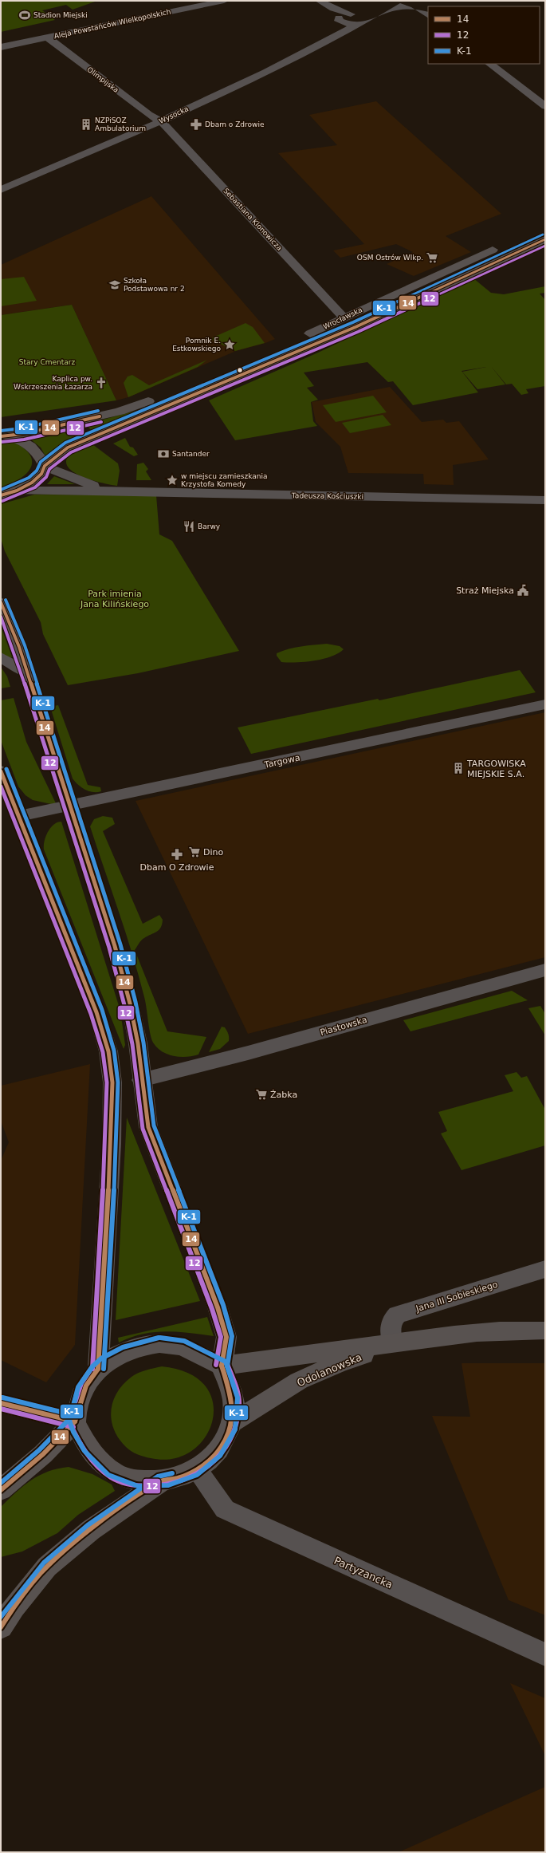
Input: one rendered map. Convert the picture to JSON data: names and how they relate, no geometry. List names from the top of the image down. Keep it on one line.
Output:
{"streets":{"main road":["Wrocławska","Odolanowska"],"street":["Aleja Powstańców Wielkopolskich","Olimpijska","Wysocka","Sebastiana Klonowicza","Tadeusza Kościuszki","Targowa","Piastowska","Jana III Sobieskiego","Partyzancka"]},"crossings":[["Aleja Powstańców Wielkopolskich","Olimpijska"],["Olimpijska","Wysocka"],["Olimpijska","Sebastiana Klonowicza"],["Wysocka","Sebastiana Klonowicza"],["Sebastiana Klonowicza","Wrocławska"],["Wrocławska","Tadeusza Kościuszki"],["Jana III Sobieskiego","Odolanowska"]],"parks":["Stary Cmentarz","Park imienia Jana Kilińskiego"],"places":{"sports":["Stadion Miejski"],"building":["NZPiSOZ Ambulatorium","TARGOWISKA MIEJSKIE S.A."],"pharmacy":["Dbam o Zdrowie","Dbam O Zdrowie"],"supermarket":["OSM Ostrów Wlkp.","Dino","Żabka"],"school or university":["Szkoła Podstawowa nr 2"],"place":["Pomnik E. Estkowskiego","w miejscu zamieszkania Krzystofa Komedy"],"church":["Kaplica pw. Wskrzeszenia Łazarza"],"bank":["Santander"],"restaurant":["Barwy"],"public building":["Straż Miejska"]},"lines":["transit line K-1","transit line 14","transit line 12"],"legend":["14","12","K-1"]}
